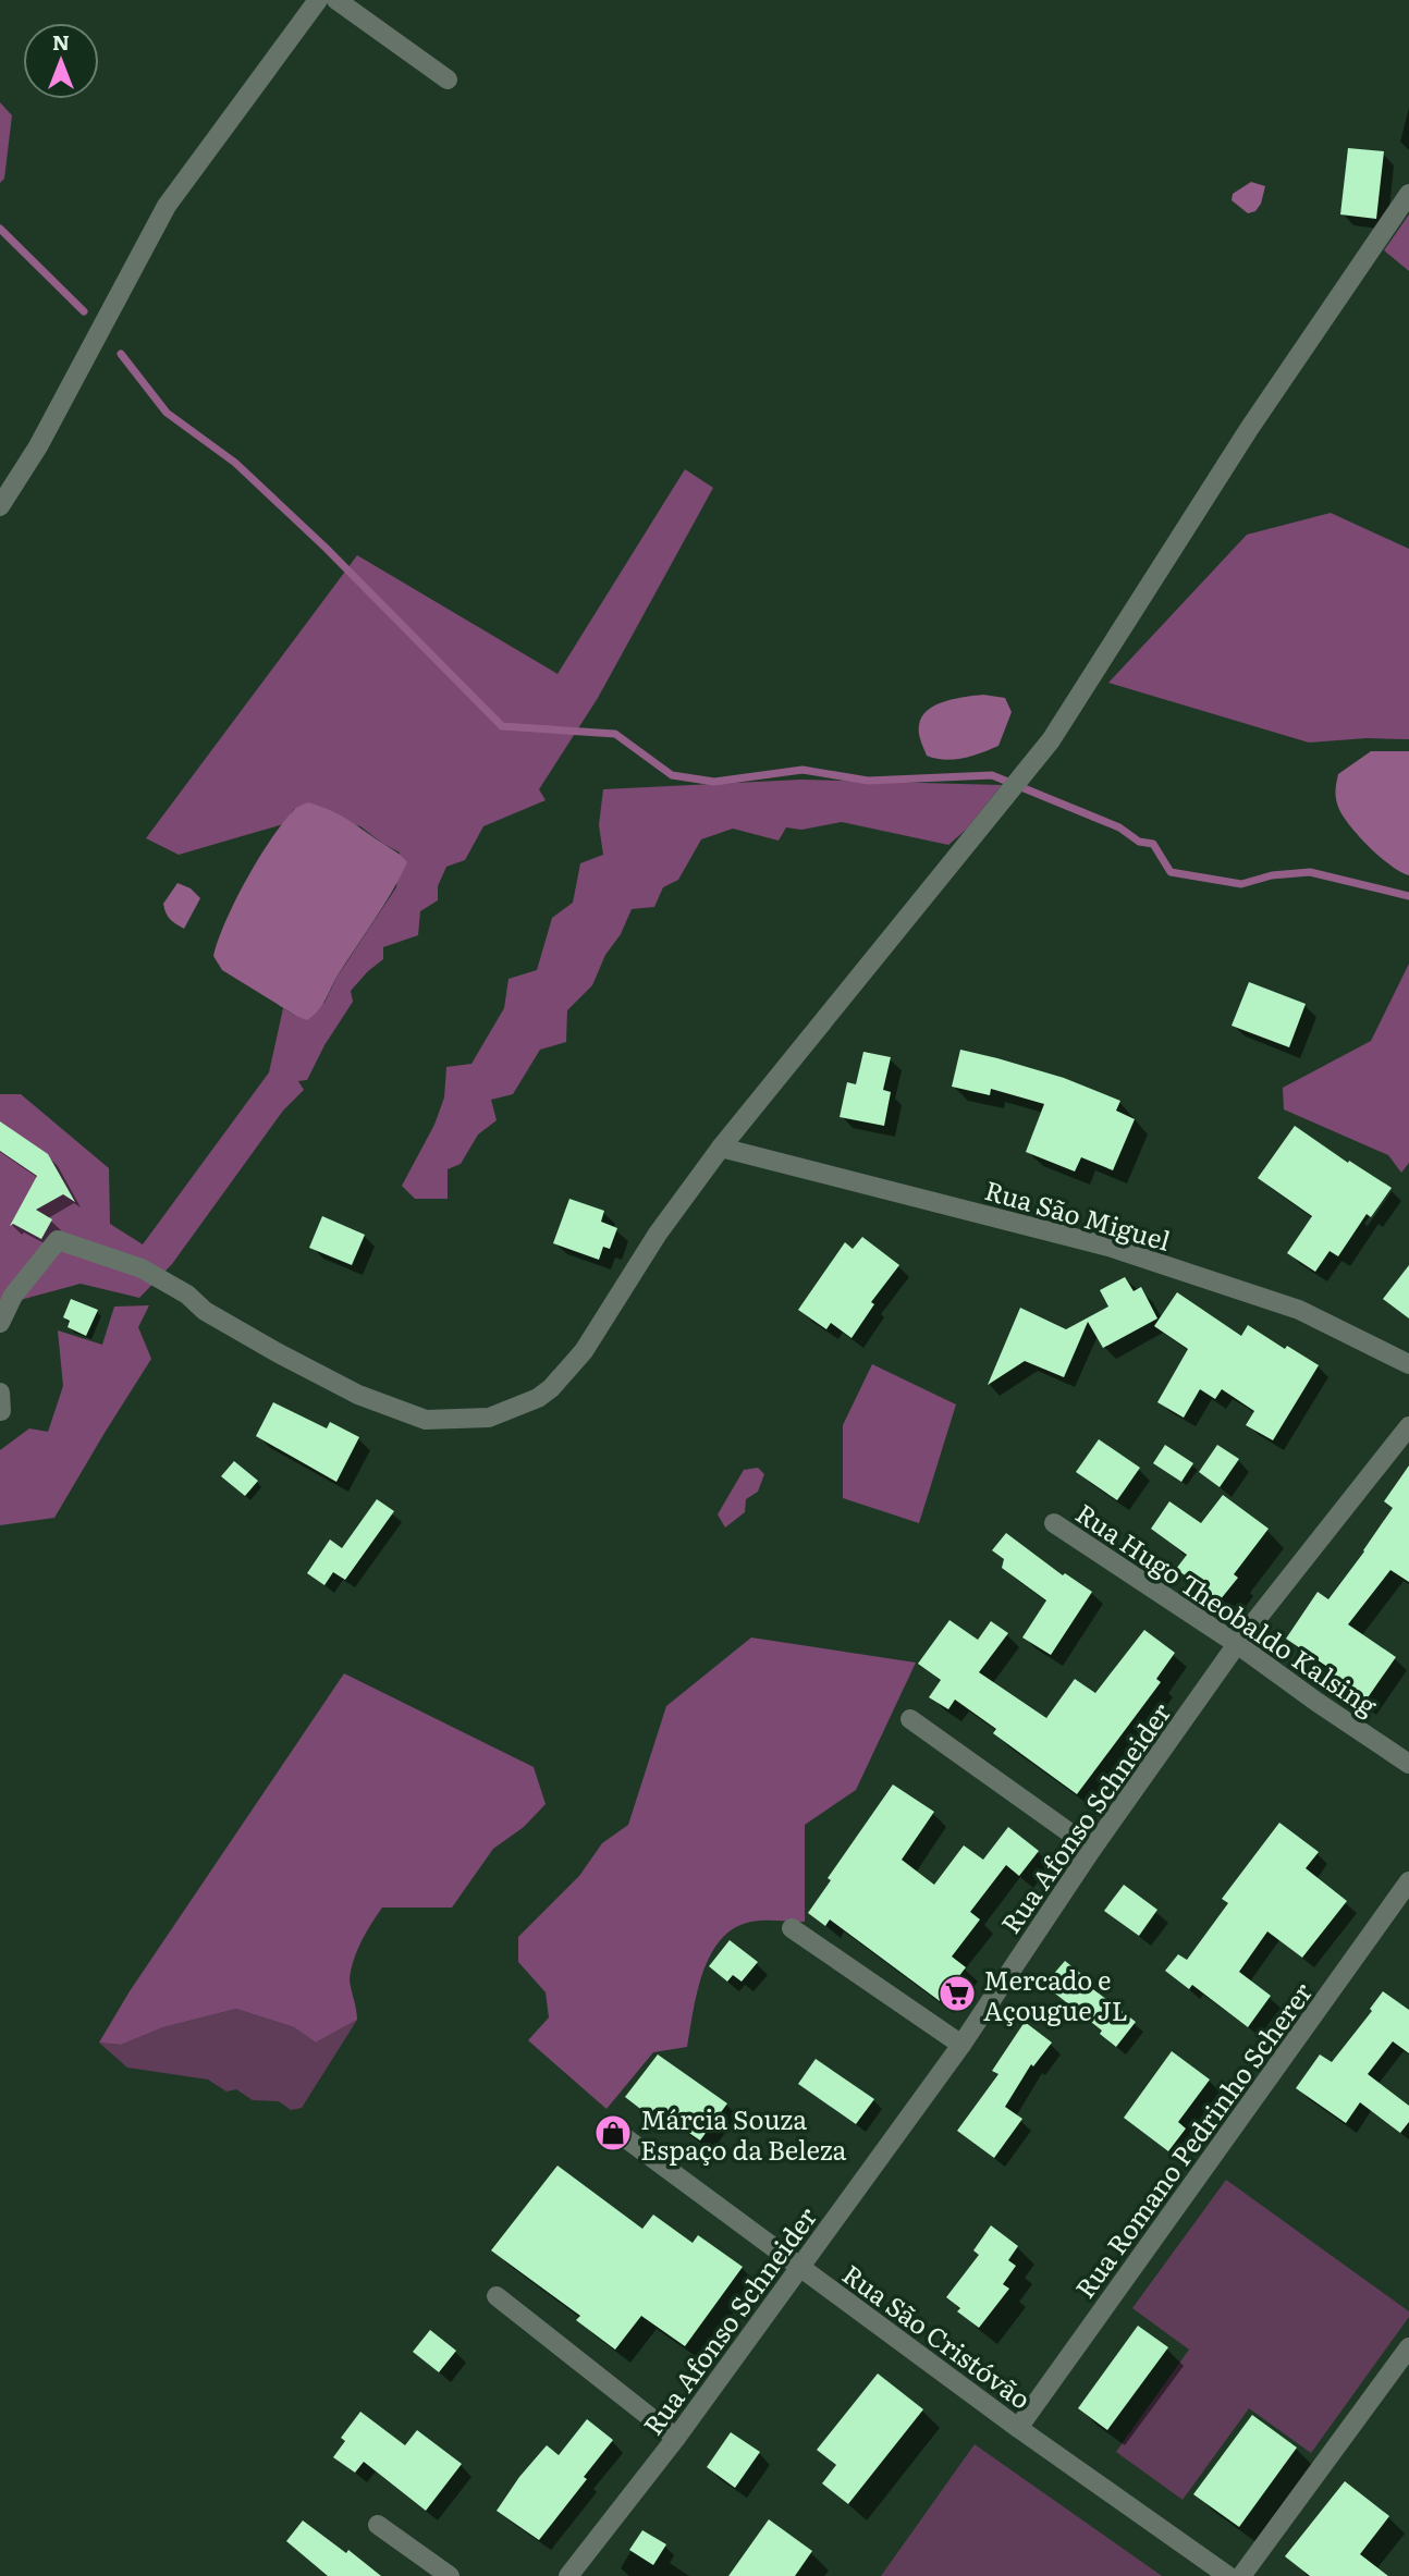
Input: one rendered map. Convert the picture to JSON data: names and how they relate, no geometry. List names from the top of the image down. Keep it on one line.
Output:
{"streets":{"street":["Rua São Miguel","Rua Hugo Theobaldo Kalsing","Rua Afonso Schneider","Rua Romano Pedrinho Scherer","Rua São Cristóvão"]},"crossings":[["Rua Hugo Theobaldo Kalsing","Rua Afonso Schneider"],["Rua Afonso Schneider","Rua São Cristóvão"],["Rua Romano Pedrinho Scherer","Rua São Cristóvão"]],"places":{"supermarket":["Mercado e Açougue JL"],"shop":["Márcia Souza Espaço da Beleza"]},"north":"top"}
